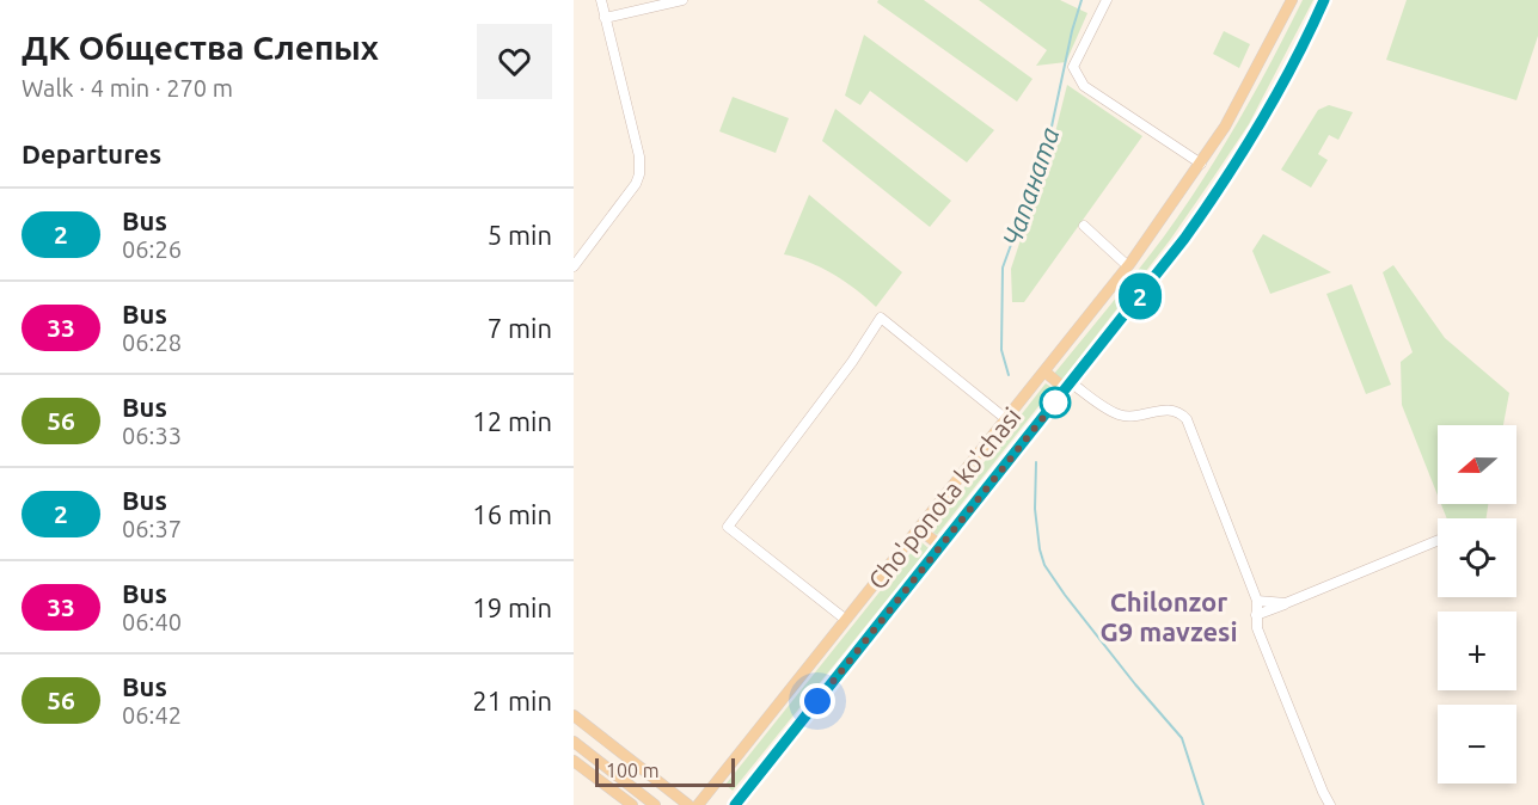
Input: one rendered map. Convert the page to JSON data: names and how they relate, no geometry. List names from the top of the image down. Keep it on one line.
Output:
{"streets":{"main road":["Cho'ponota ko'chasi"]},"districts":["Chilonzor G9 mavzesi"],"water":["Чапаната"],"lines":["bus line 2"],"scale_bar":"100 m","north":"left","page":{"heading":[["ДК Общества Слепых","Walk · 4 min · 270 m"],"Departures"],"on_map":"2","list":[{"mark":"2","name":"Bus","note":"06:26","value":"5 min"},{"mark":"33","name":"Bus","note":"06:28","value":"7 min"},{"mark":"56","name":"Bus","note":"06:33","value":"12 min"},{"mark":"2","name":"Bus","note":"06:37","value":"16 min"},{"mark":"33","name":"Bus","note":"06:40","value":"19 min"},{"mark":"56","name":"Bus","note":"06:42","value":"21 min"}],"map_buttons":["+","−"],"scale":"100 m"}}
